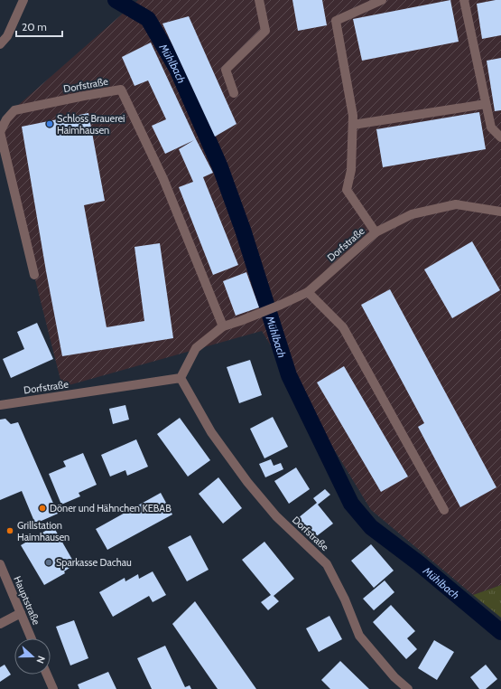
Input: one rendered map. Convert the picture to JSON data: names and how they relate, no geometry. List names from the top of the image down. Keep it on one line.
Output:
{"streets":{"street":["Dorfstraße","Hauptstraße"]},"water":["Mühlbach"],"places":["Schloss Brauerei Haimhausen","Döner und Hähnchen KEBAB","Grillstation Haimhausen","Sparkasse Dachau"],"scale_bar":"20 m","north":"right"}
